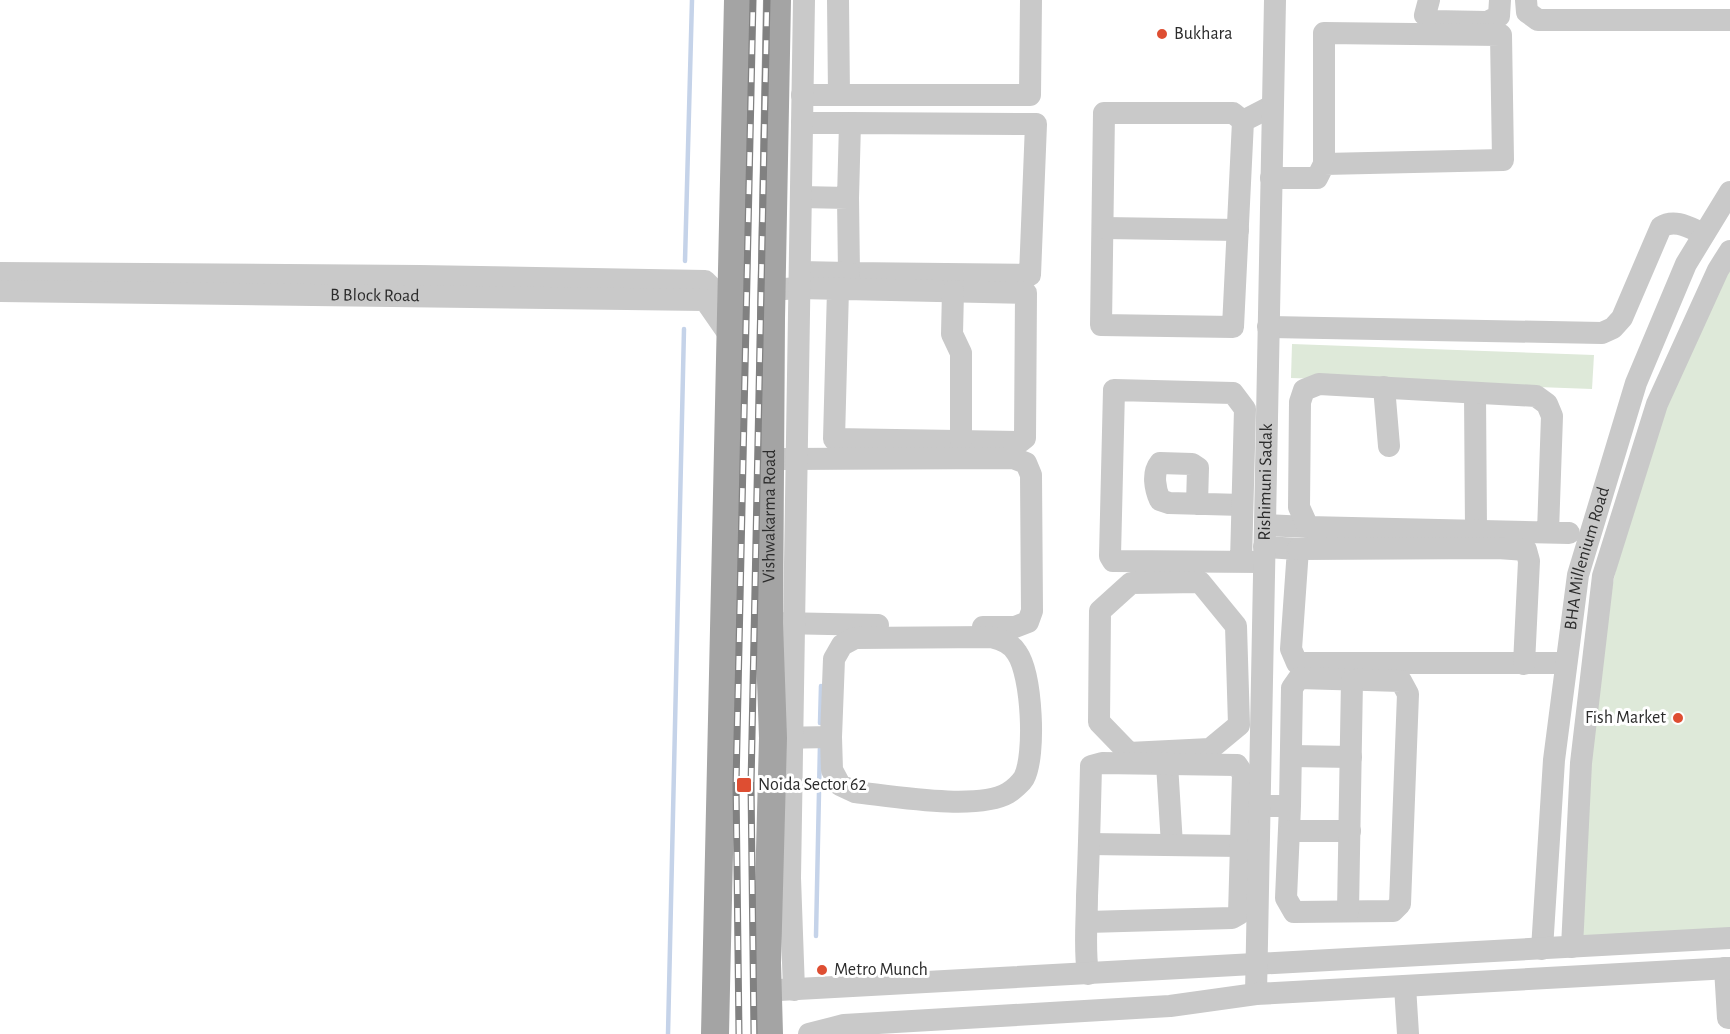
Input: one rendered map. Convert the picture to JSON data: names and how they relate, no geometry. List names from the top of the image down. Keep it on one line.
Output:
{"streets":{"main road":["Vishwakarma Road"],"street":["B Block Road","Rishimuni Sadak","BHA Millenium Road"]},"places":{"other":["Bukhara","Fish Market","Metro Munch"],"transit":["Noida Sector 62"]}}
